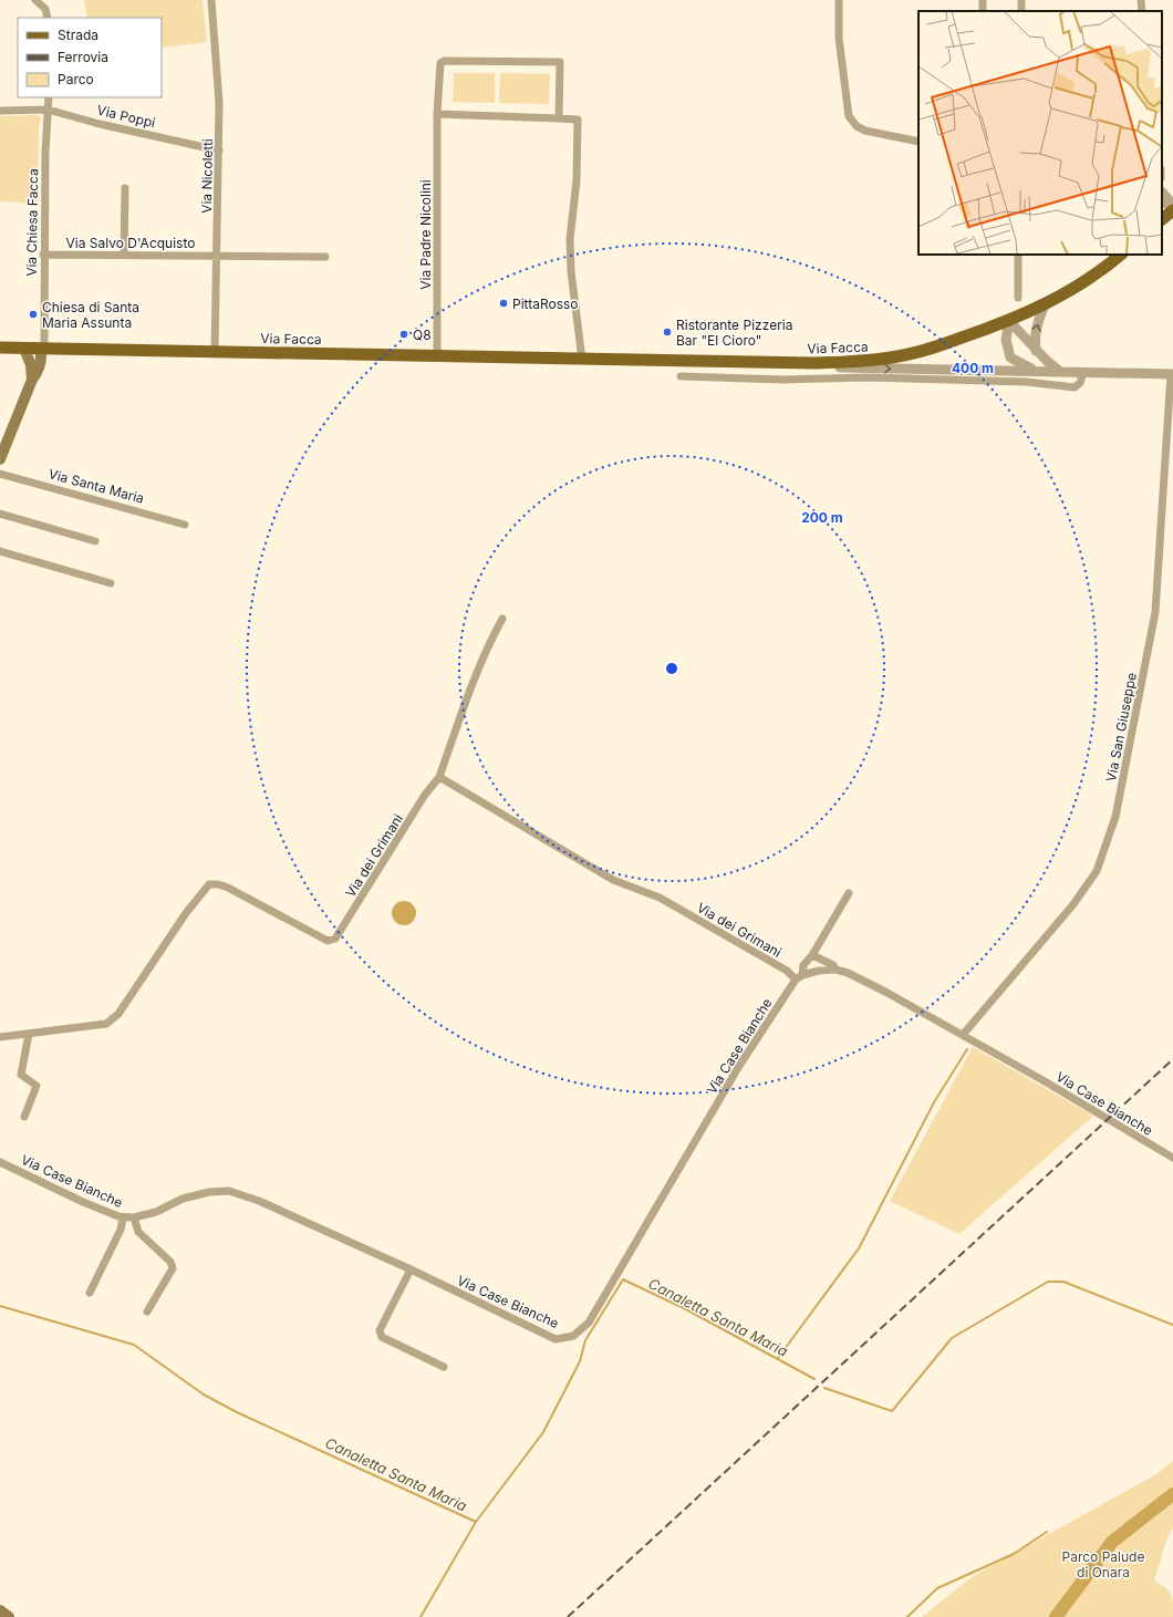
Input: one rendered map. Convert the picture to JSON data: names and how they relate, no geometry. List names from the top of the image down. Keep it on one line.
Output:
{"streets":{"main road":["Via Facca"],"street":["Via Poppi","Via Nicoletti","Via Chiesa Facca","Via Padre Nicolini","Via Salvo D'Acquisto","Via Santa Maria","Via San Giuseppe","Via dei Grimani","Via Case Bianche"]},"crossings":[["Via Poppi","Via Nicoletti"],["Via Poppi","Via Chiesa Facca"],["Via Nicoletti","Via Salvo D'Acquisto"],["Via Nicoletti","Via Facca"],["Via Chiesa Facca","Via Salvo D'Acquisto"],["Via Chiesa Facca","Via Facca"],["Via Padre Nicolini","Via Facca"],["Via San Giuseppe","Via Case Bianche"],["Via dei Grimani","Via Case Bianche"]],"water":["Canaletta Santa Maria"],"parks":["Parco Palude di Onara"],"places":["PittaRosso","Chiesa di Santa Maria Assunta","Ristorante Pizzeria Bar \"El Cioro\"","Q8"],"legend":["Strada","Ferrovia","Parco"],"rings":["400 m","200 m"]}
